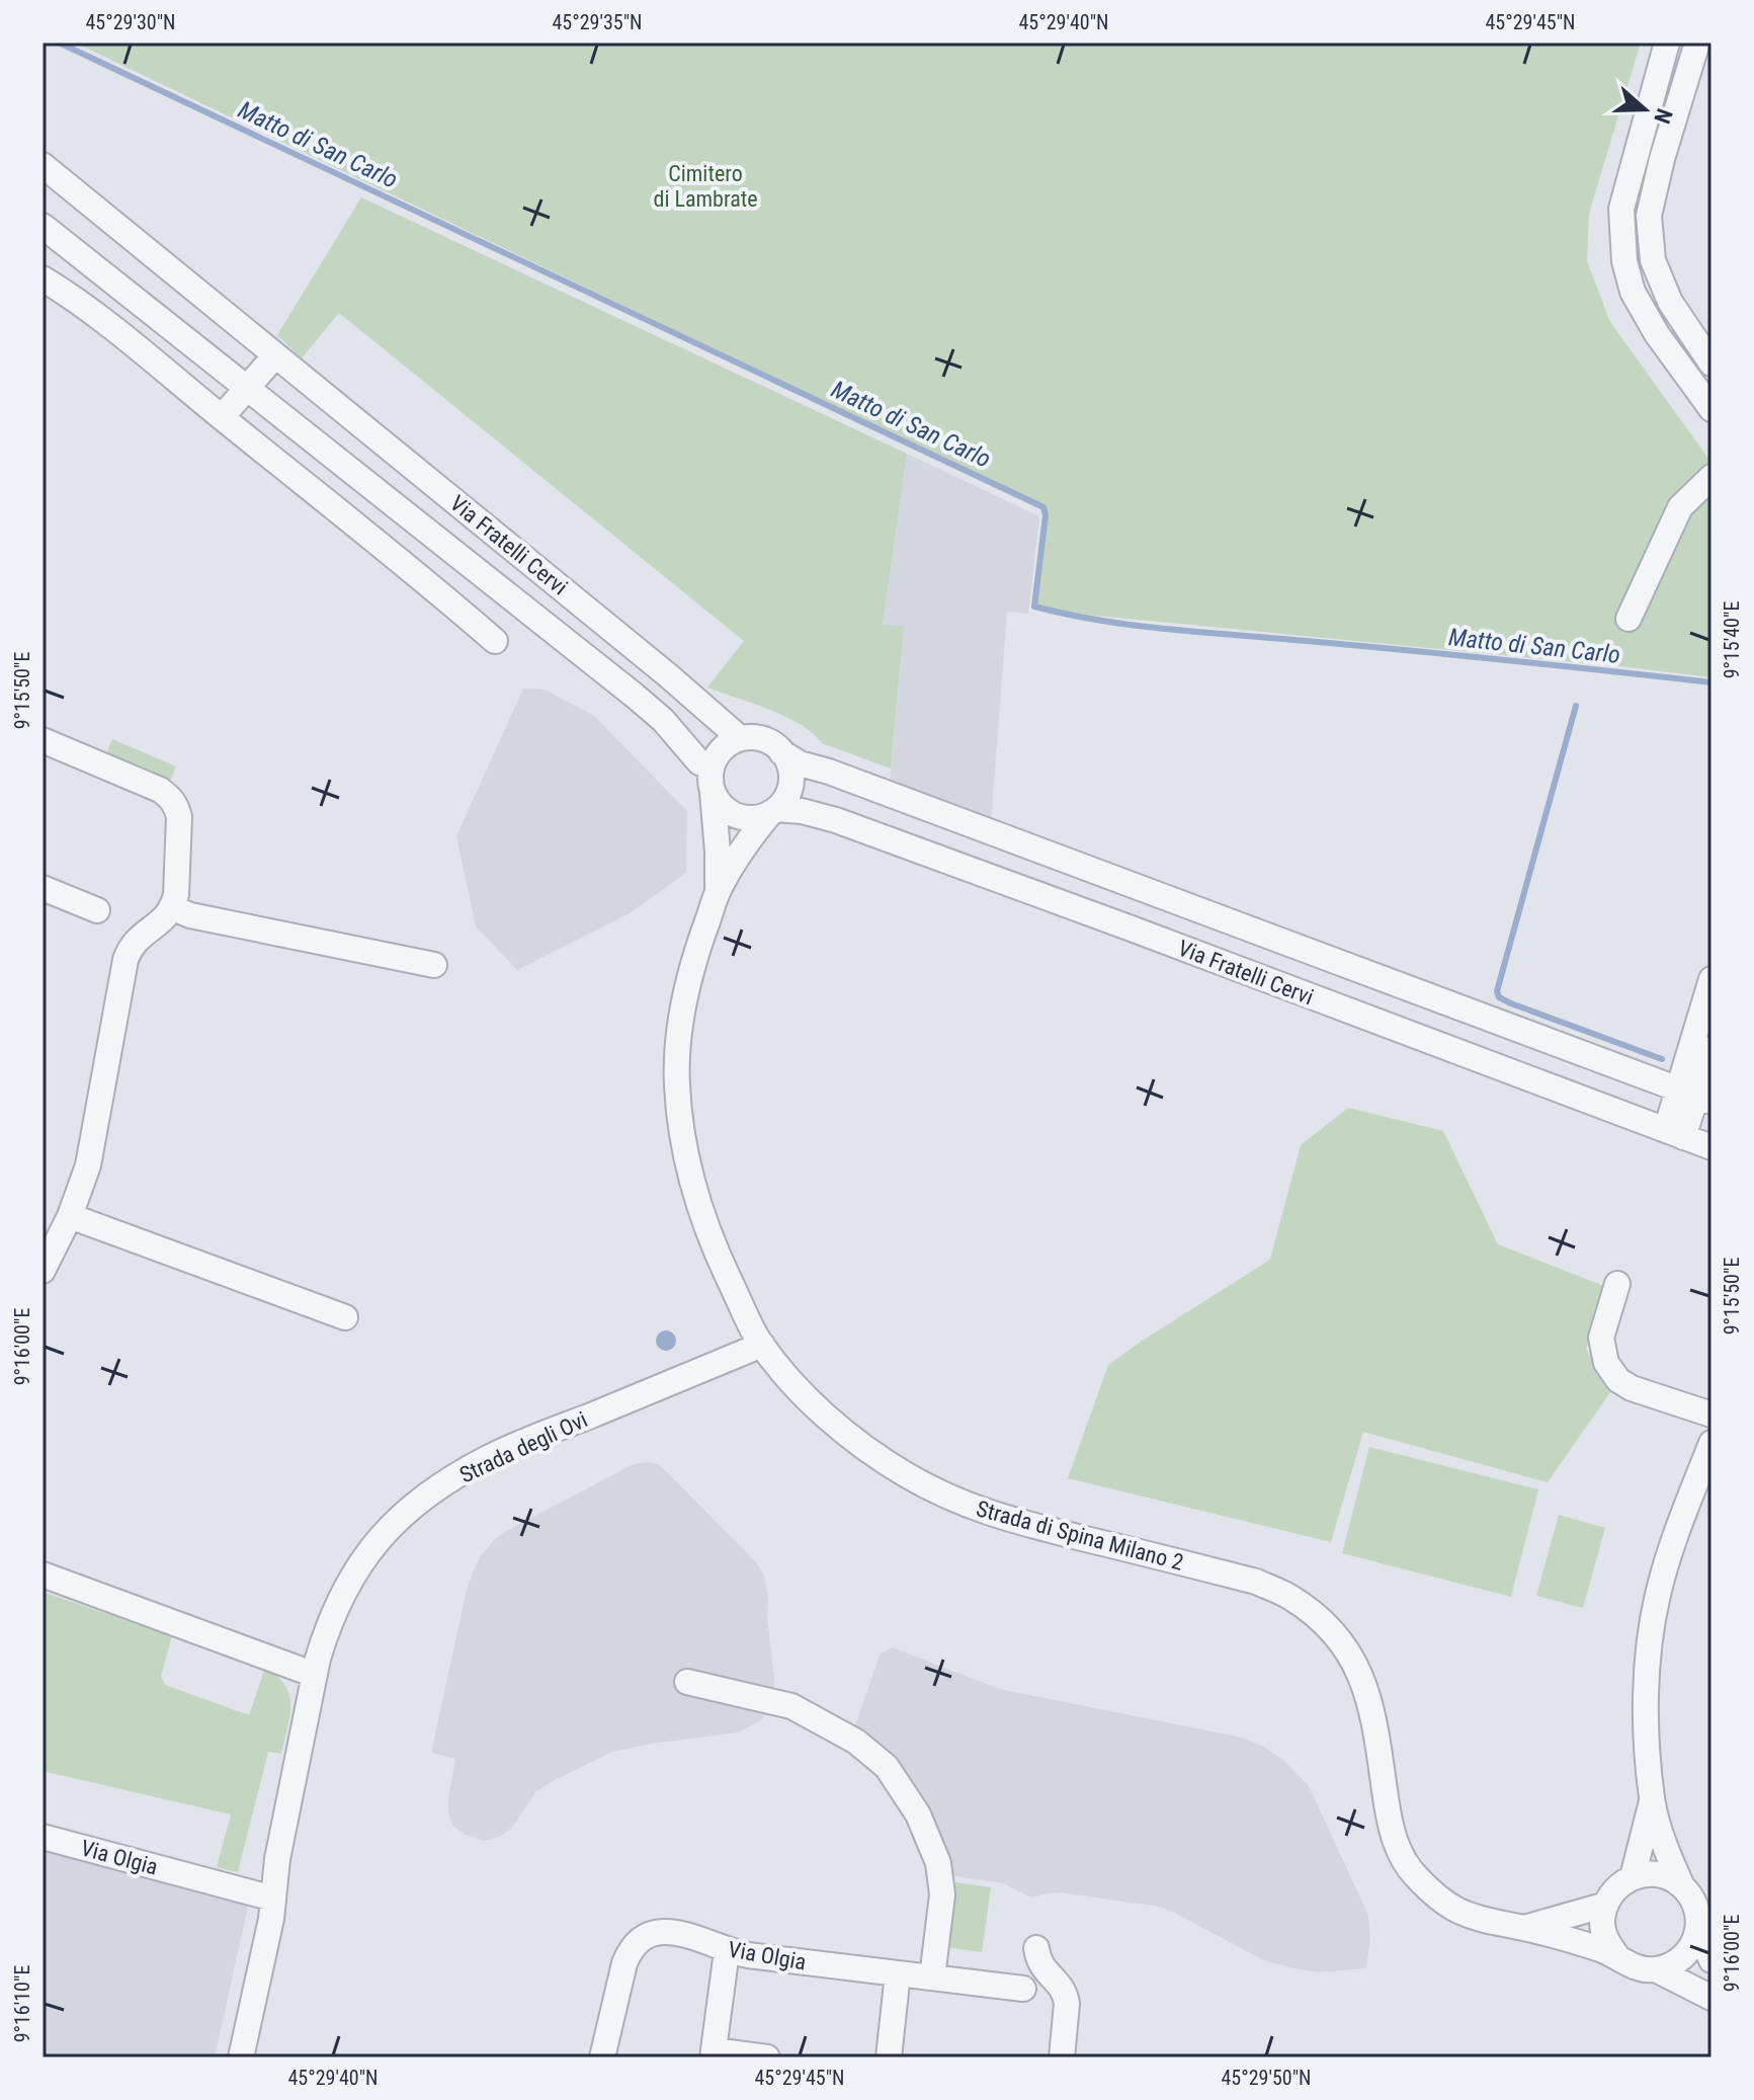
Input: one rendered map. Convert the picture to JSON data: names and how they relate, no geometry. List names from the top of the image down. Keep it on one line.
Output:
{"streets":{"street":["Via Fratelli Cervi","Strada degli Ovi","Strada di Spina Milano 2","Via Olgia"]},"crossings":[["Via Fratelli Cervi","Strada di Spina Milano 2"],["Strada degli Ovi","Strada di Spina Milano 2"],["Strada degli Ovi","Via Olgia"]],"water":["Matto di San Carlo"],"parks":["Cimitero di Lambrate"],"north":"right","coordinates":["45°29'30\"N","45°29'35\"N","45°29'40\"N","45°29'45\"N","9°15'40\"E","9°15'50\"E","9°16'00\"E","9°16'10\"E","45°29'50\"N"]}
